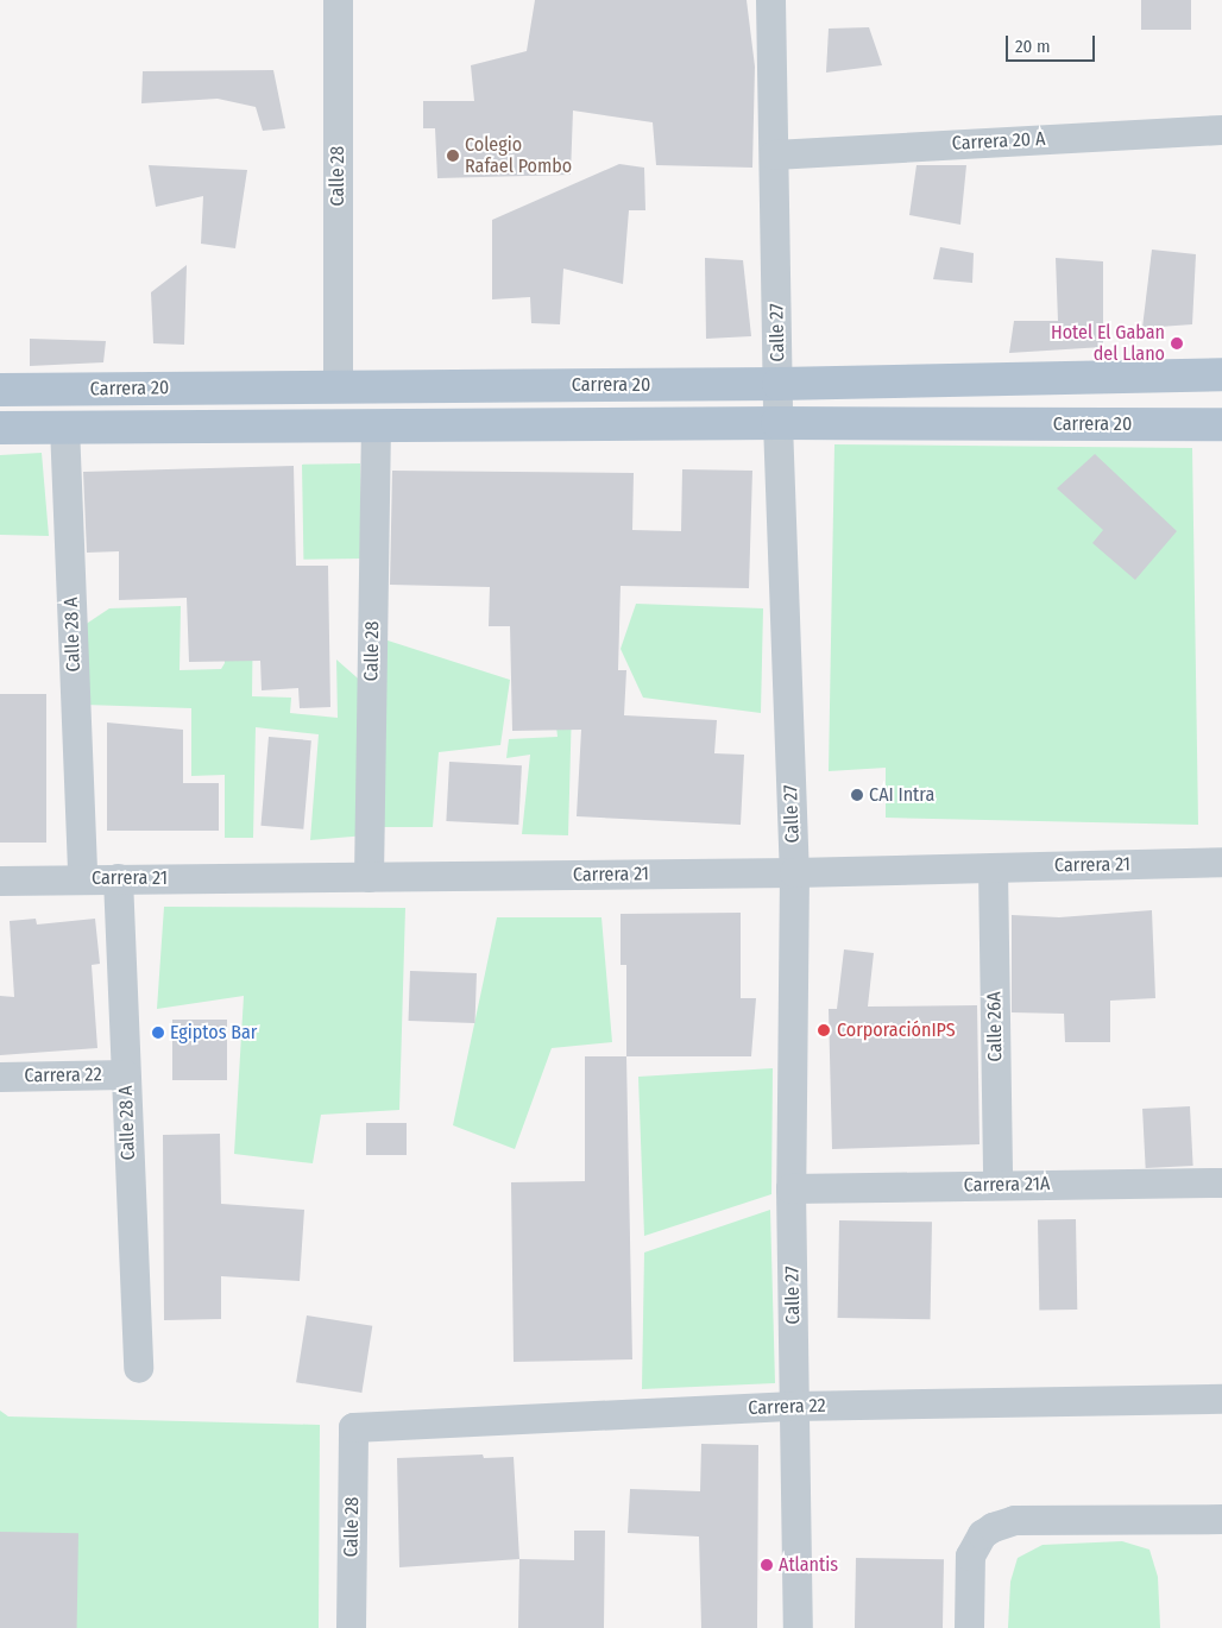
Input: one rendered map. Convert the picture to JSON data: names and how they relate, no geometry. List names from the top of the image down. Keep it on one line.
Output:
{"streets":{"main road":["Carrera 20"],"street":["Carrera 20 A","Calle 28","Calle 27","Calle 28 A","Carrera 21","Calle 26A","Carrera 22","Carrera 21A"]},"crossings":[["Carrera 20 A","Calle 27"],["Calle 28","Carrera 20"],["Calle 28","Carrera 21"],["Calle 28","Carrera 22"],["Calle 27","Carrera 20"],["Calle 27","Carrera 21"],["Calle 27","Carrera 22"],["Calle 27","Carrera 21A"],["Carrera 20","Calle 28 A"],["Calle 28 A","Carrera 21"],["Calle 28 A","Carrera 22"],["Carrera 21","Calle 26A"],["Calle 26A","Carrera 21A"]],"places":["Colegio Rafael Pombo","Hotel El Gaban del Llano","CAI Intra","CorporaciónIPS","Egiptos Bar","Atlantis"],"scale_bar":"20 m"}
